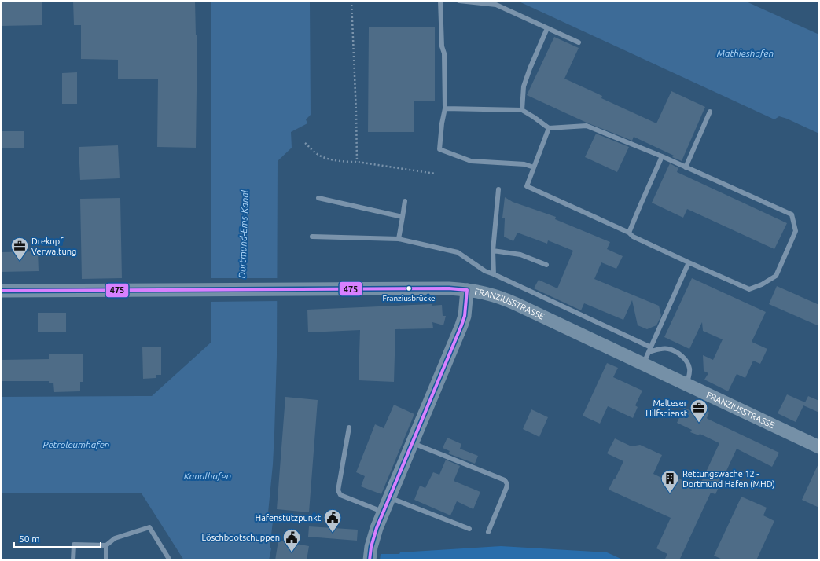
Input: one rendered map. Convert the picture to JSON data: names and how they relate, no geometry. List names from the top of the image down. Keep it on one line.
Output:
{"streets":{"main road":["FRANZIUSSTRASSE"]},"water":["Mathieshafen","Dortmund-Ems-Kanal","Petroleumhafen","Kanalhafen"],"places":{"office":["Drekopf Verwaltung","Malteser Hilfsdienst"],"other":["Franziusbrücke"],"building":["Rettungswache 12 - Dortmund Hafen (MHD)"],"public building":["Hafenstützpunkt","Löschbootschuppen"]},"lines":["transit line 475"],"scale_bar":"50 m"}
